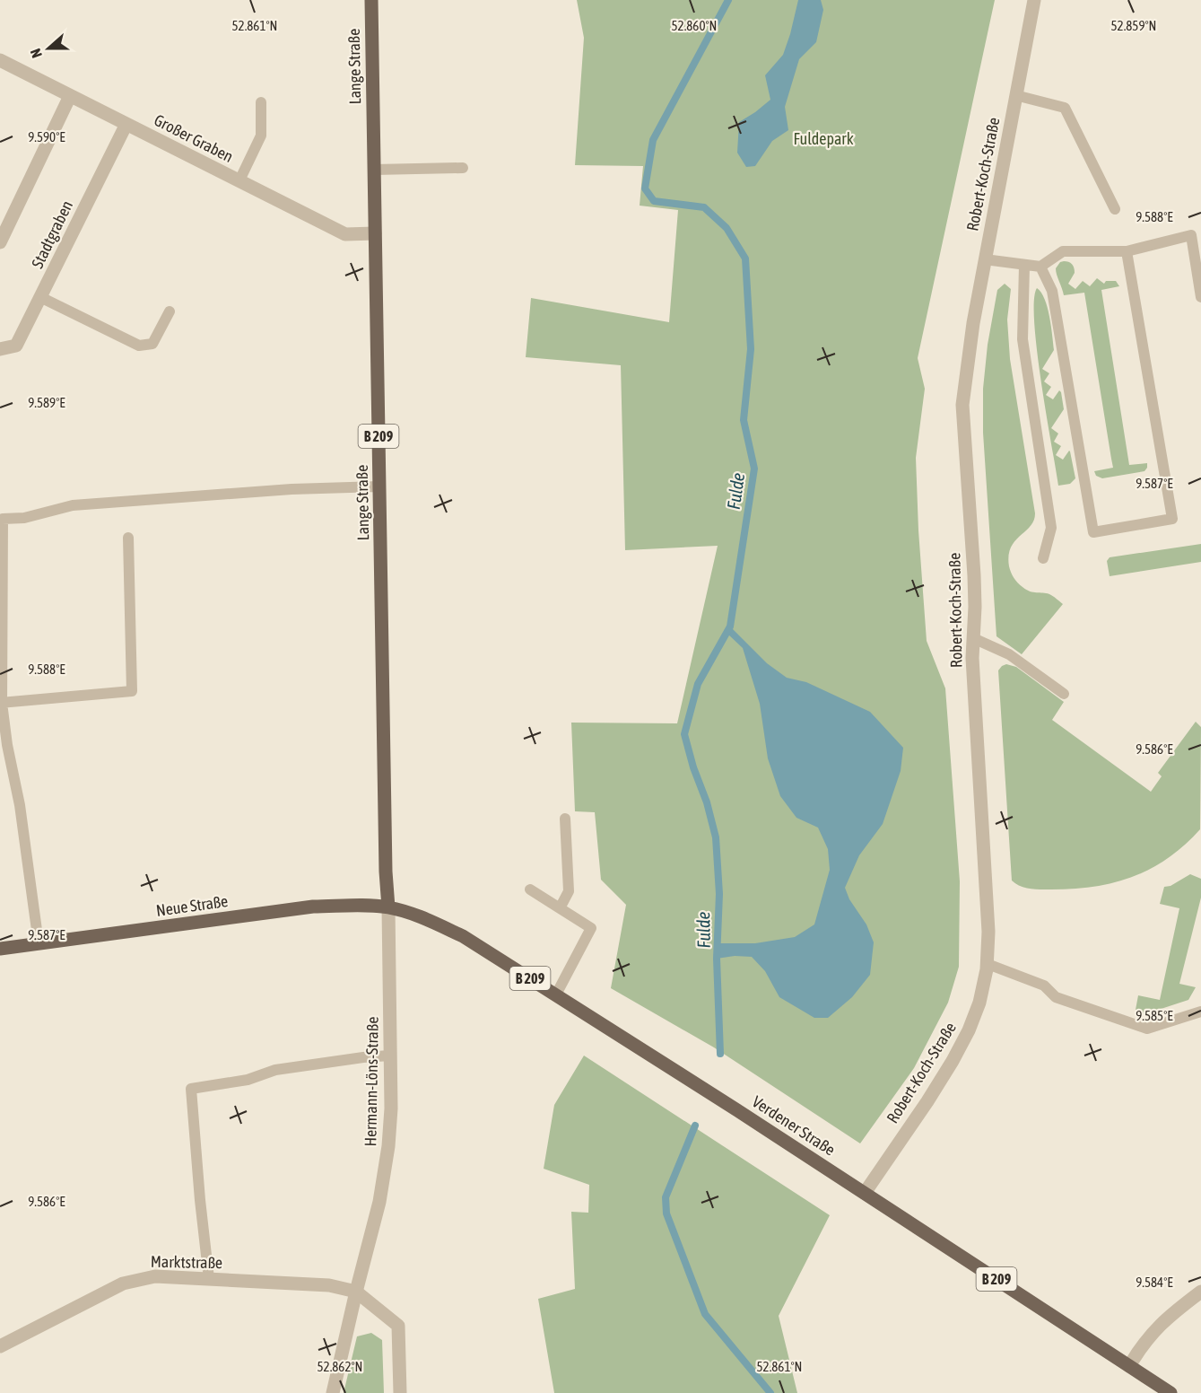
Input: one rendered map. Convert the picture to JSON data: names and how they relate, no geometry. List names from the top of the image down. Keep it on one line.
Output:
{"streets":{"main road":["Lange Straße","B 209","Neue Straße","Verdener Straße"],"street":["Großer Graben","Robert-Koch-Straße","Stadtgraben","Hermann-Löns-Straße","Marktstraße"]},"crossings":[["Lange Straße","Großer Graben"],["Lange Straße","Neue Straße"],["Lange Straße","Hermann-Löns-Straße"],["Lange Straße","Verdener Straße"],["Großer Graben","Stadtgraben"],["Robert-Koch-Straße","Verdener Straße"],["Neue Straße","Hermann-Löns-Straße"],["Neue Straße","Verdener Straße"],["Hermann-Löns-Straße","Verdener Straße"],["Hermann-Löns-Straße","Marktstraße"]],"water":["Fulde"],"parks":["Fuldepark"],"north":"left","coordinates":["52.861°N","52.860°N","52.859°N","9.590°E","9.588°E","9.589°E","9.587°E","9.586°E","9.585°E","9.584°E","52.862°N"]}
